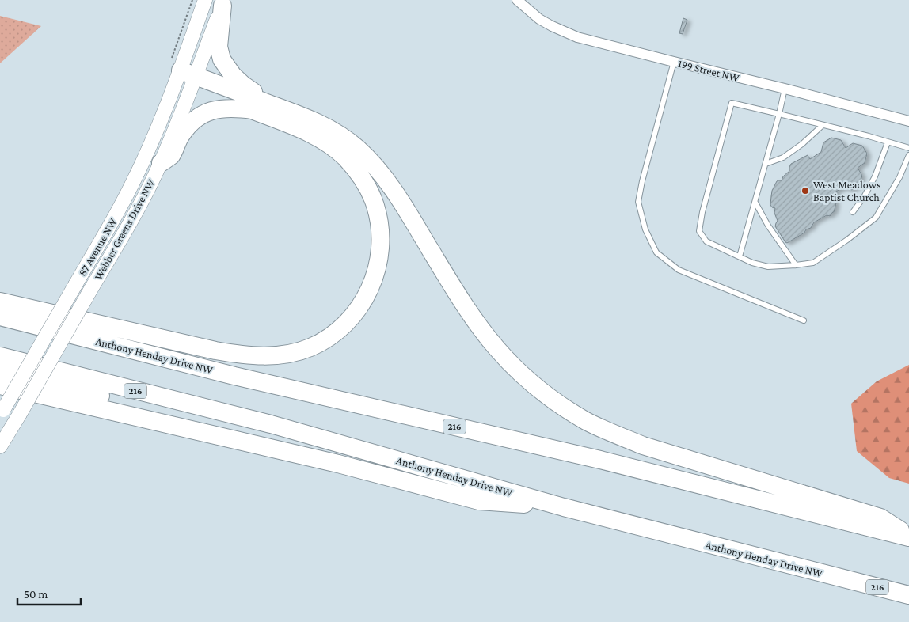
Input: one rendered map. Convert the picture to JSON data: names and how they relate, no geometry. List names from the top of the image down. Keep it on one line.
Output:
{"streets":{"highway":["Anthony Henday Drive NW","216"],"main road":["Webber Greens Drive NW","87 Avenue NW"],"street":["199 Street NW"]},"crossings":[["Webber Greens Drive NW","87 Avenue NW"]],"places":["West Meadows Baptist Church"],"scale_bar":"50 m"}
